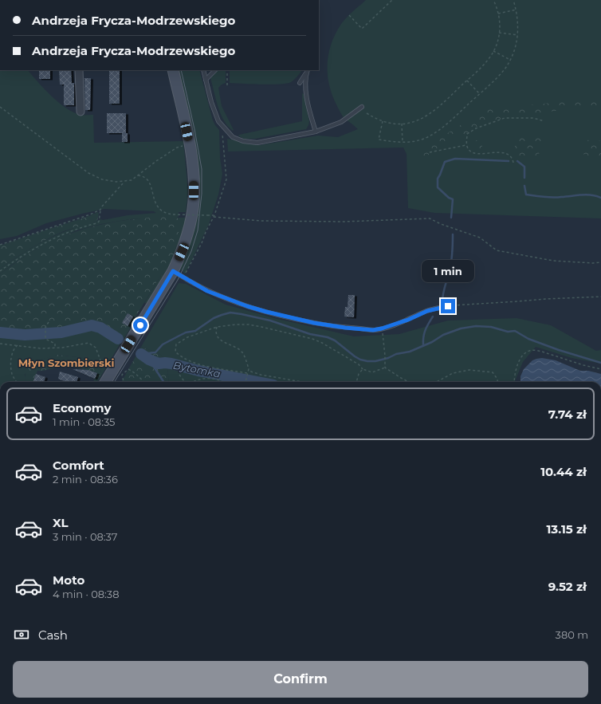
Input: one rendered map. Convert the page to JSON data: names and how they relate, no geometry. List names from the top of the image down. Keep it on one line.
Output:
{"districts":["Młyn Szombierski"],"water":["Bytomka"],"page":{"banner":["Andrzeja Frycza-Modrzewskiego","Andrzeja Frycza-Modrzewskiego"],"bubble":"1 min","list":[{"name":"Economy","note":"1 min · 08:35","value":"7.74 zł"},{"name":"Comfort","note":"2 min · 08:36","value":"10.44 zł"},{"name":"XL","note":"3 min · 08:37","value":"13.15 zł"},{"name":"Moto","note":"4 min · 08:38","value":"9.52 zł"}],"pay":["Cash","380 m"],"buttons":"Confirm"}}
